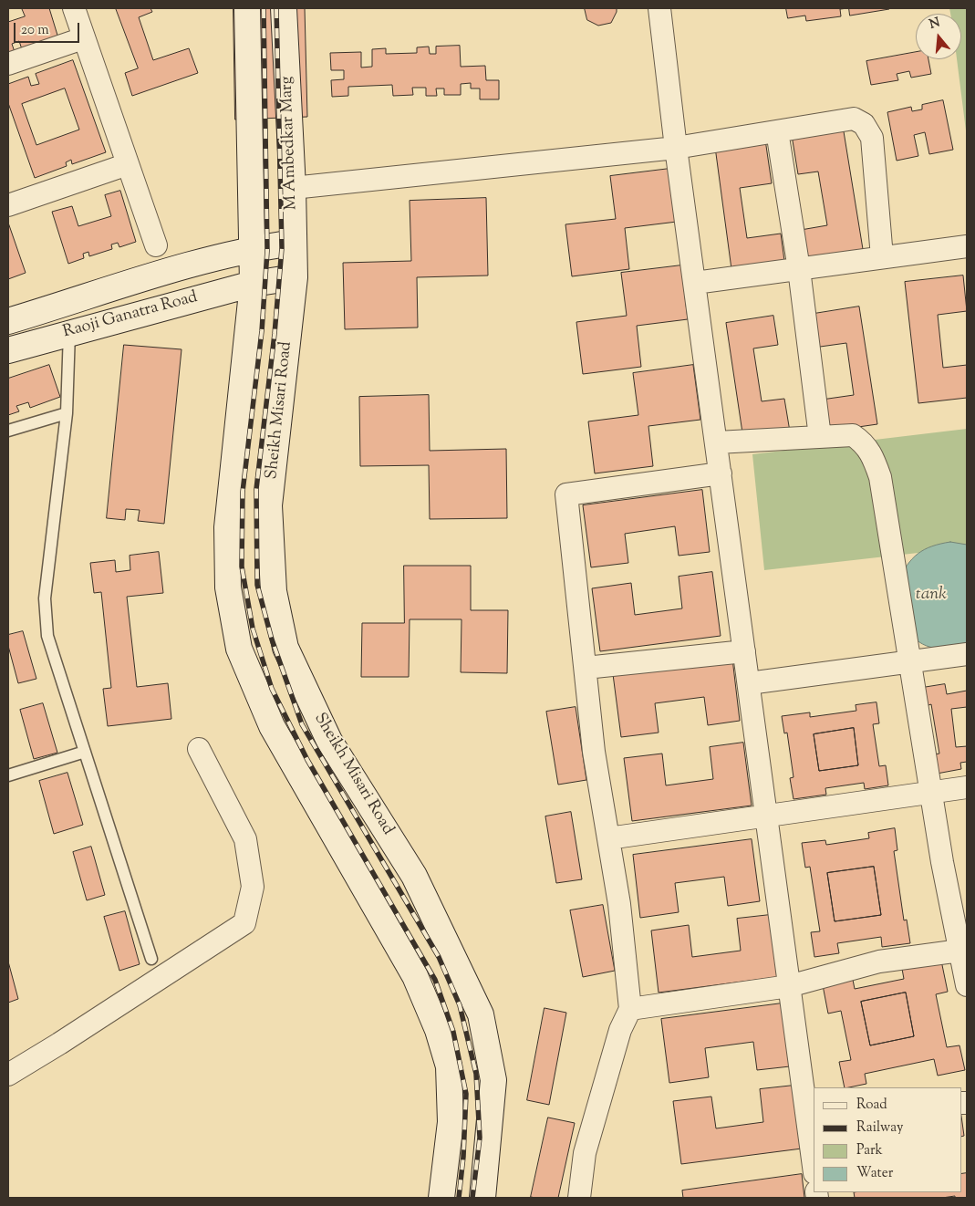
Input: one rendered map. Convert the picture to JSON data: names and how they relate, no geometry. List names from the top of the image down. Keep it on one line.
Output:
{"streets":{"main road":["M Ambedkar Marg","Raoji Ganatra Road","Sheikh Misari Road"]},"crossings":[["M Ambedkar Marg","Raoji Ganatra Road"],["M Ambedkar Marg","Sheikh Misari Road"]],"water":["tank"],"legend":["Road","Railway","Park","Water"],"scale_bar":"20 m","north":"top"}
